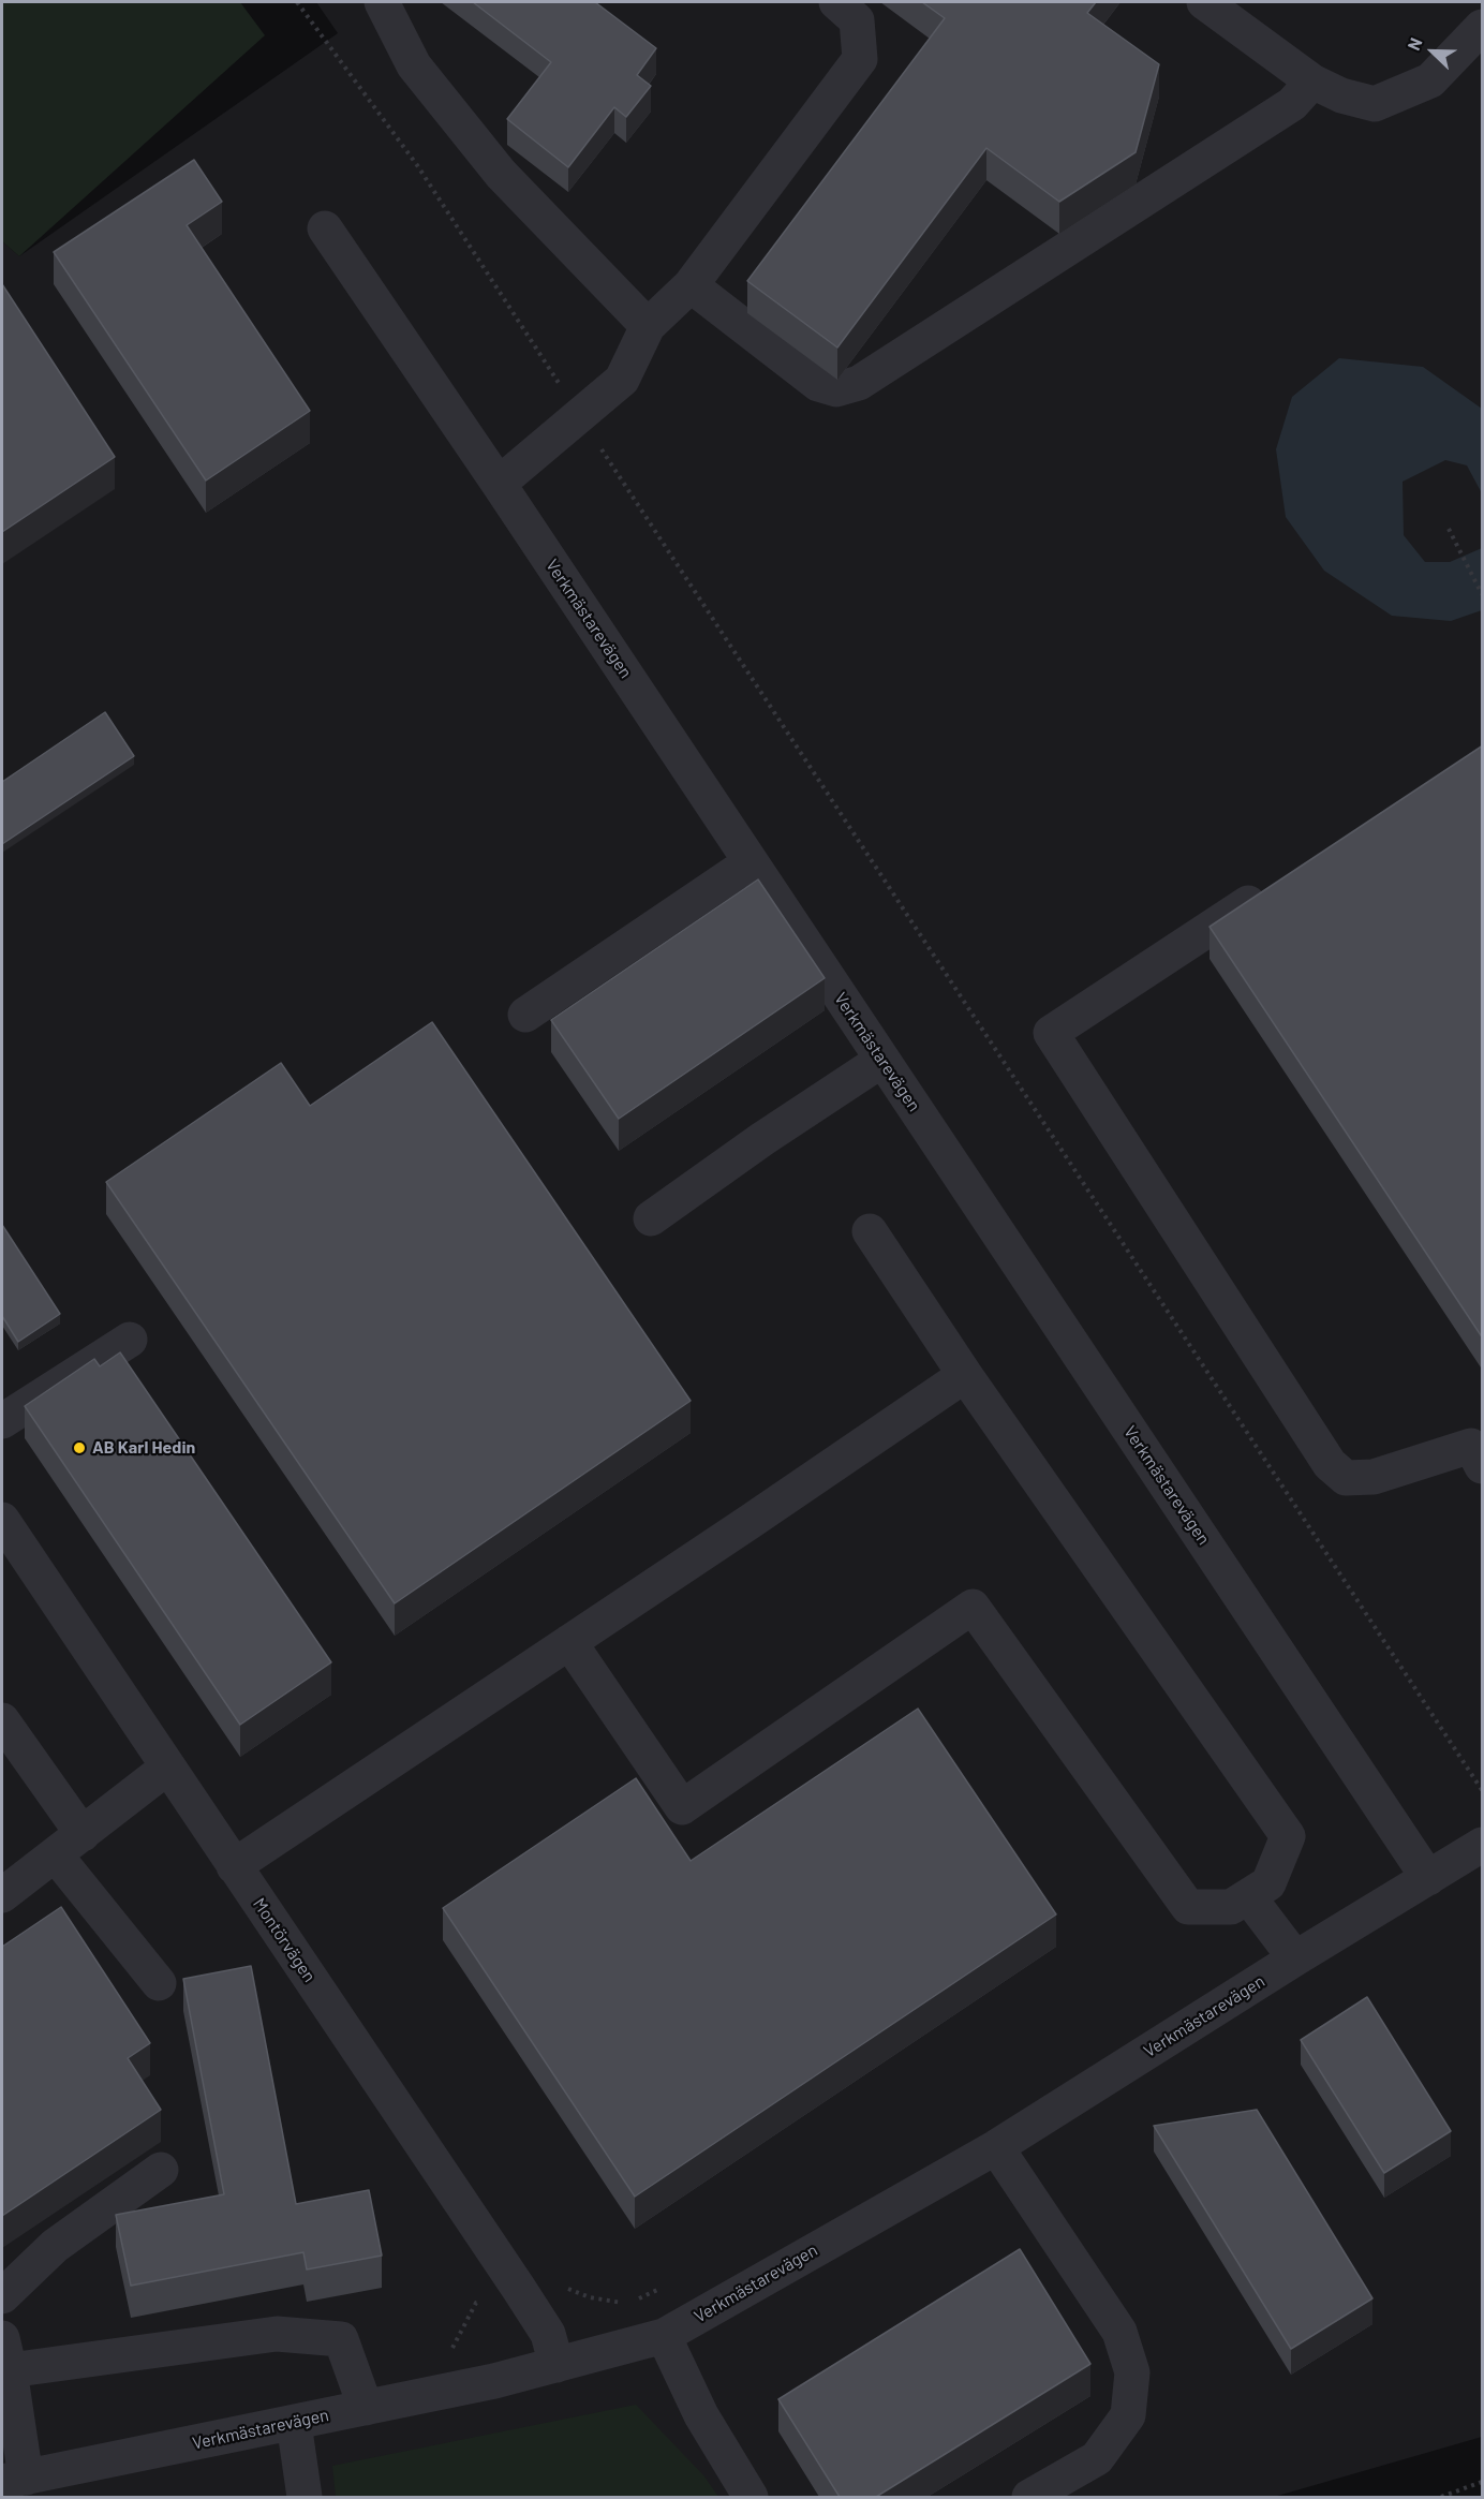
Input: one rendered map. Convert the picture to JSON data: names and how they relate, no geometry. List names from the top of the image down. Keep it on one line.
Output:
{"streets":{"street":["Verkmästarevägen","Montörvägen"]},"crossings":[["Verkmästarevägen","Montörvägen"]],"places":["AB Karl Hedin"],"north":"top left"}
